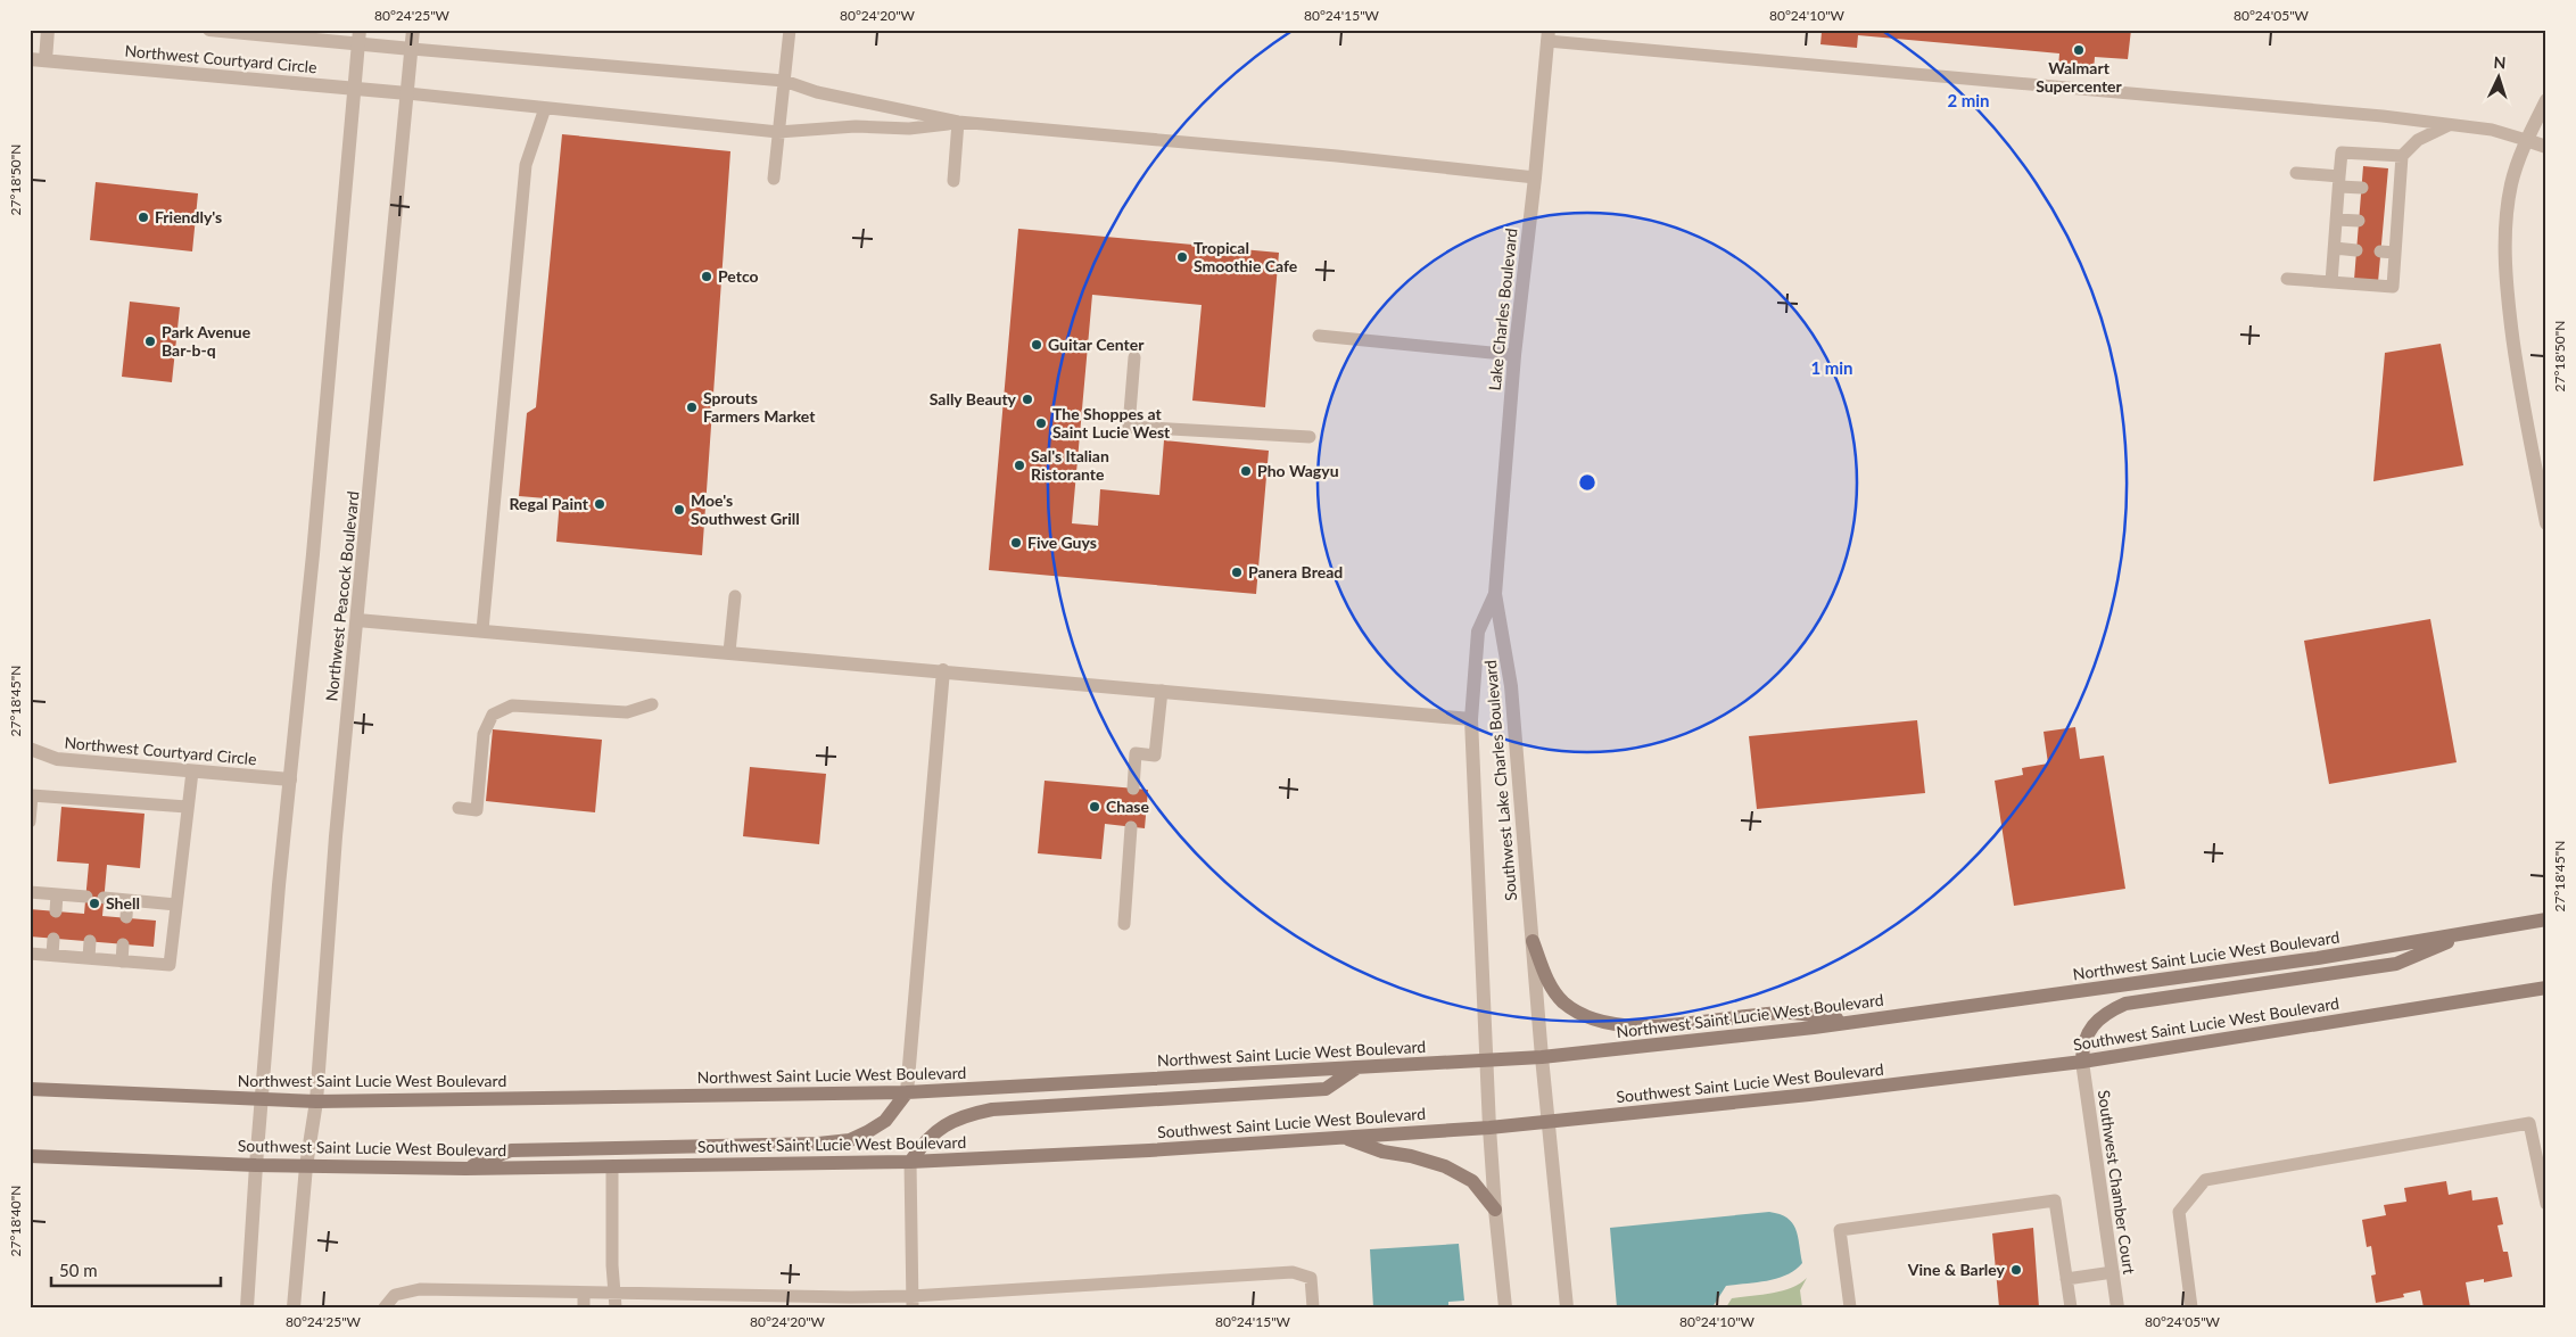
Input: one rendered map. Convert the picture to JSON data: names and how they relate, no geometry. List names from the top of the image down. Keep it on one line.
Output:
{"streets":{"main road":["Northwest Saint Lucie West Boulevard","Southwest Saint Lucie West Boulevard"],"street":["Northwest Courtyard Circle","Lake Charles Boulevard","Northwest Peacock Boulevard","Southwest Lake Charles Boulevard","Southwest Chamber Court"]},"crossings":[["Northwest Courtyard Circle","Northwest Peacock Boulevard"],["Lake Charles Boulevard","Southwest Lake Charles Boulevard"],["Northwest Peacock Boulevard","Northwest Saint Lucie West Boulevard"],["Northwest Peacock Boulevard","Southwest Saint Lucie West Boulevard"],["Southwest Lake Charles Boulevard","Northwest Saint Lucie West Boulevard"],["Southwest Lake Charles Boulevard","Southwest Saint Lucie West Boulevard"],["Southwest Saint Lucie West Boulevard","Southwest Chamber Court"]],"places":["Walmart Supercenter","Friendly's","Tropical Smoothie Cafe","Petco","Park Avenue Bar-b-q","Guitar Center","Sally Beauty","Sprouts Farmers Market","The Shoppes at Saint Lucie West","Sal's Italian Ristorante","Pho Wagyu","Regal Paint","Moe's Southwest Grill","Five Guys","Panera Bread","Chase","Shell","Vine & Barley"],"scale_bar":"50 m","north":"top","coordinates":["80°24'25\"W","80°24'20\"W","80°24'15\"W","80°24'10\"W","80°24'05\"W","27°18'50\"N","27°18'45\"N","27°18'40\"N"],"rings":["2 min","1 min"]}
